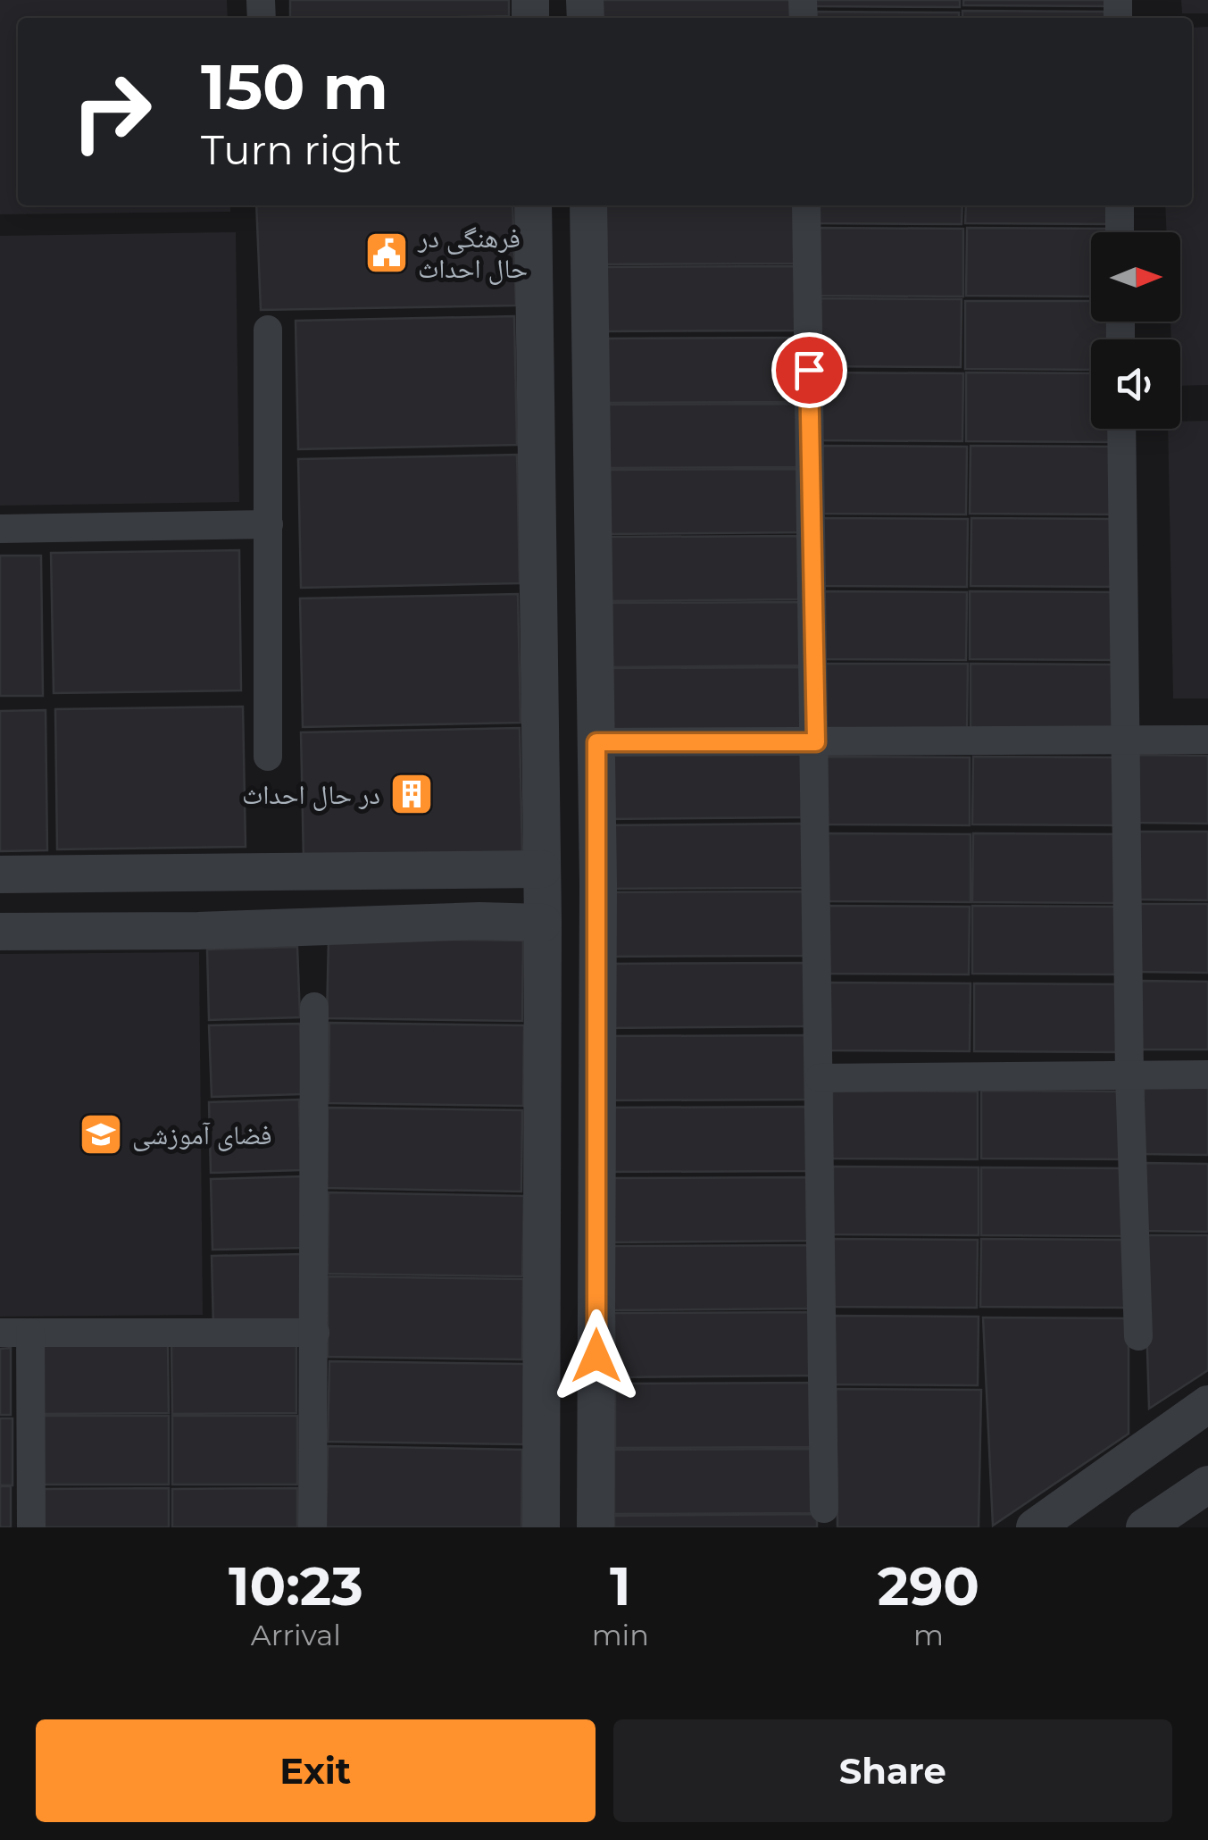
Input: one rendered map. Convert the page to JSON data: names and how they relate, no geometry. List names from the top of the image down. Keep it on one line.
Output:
{"places":{"public building":["فرهنگی در حال احداث"],"building":["در حال احداث"],"school or university":["فضای آموزشی"]},"north":"right","page":{"turn":["150 m","Turn right"],"eta":["10:23","Arrival","1","min","290","m"],"buttons":["Exit","Share"]}}
